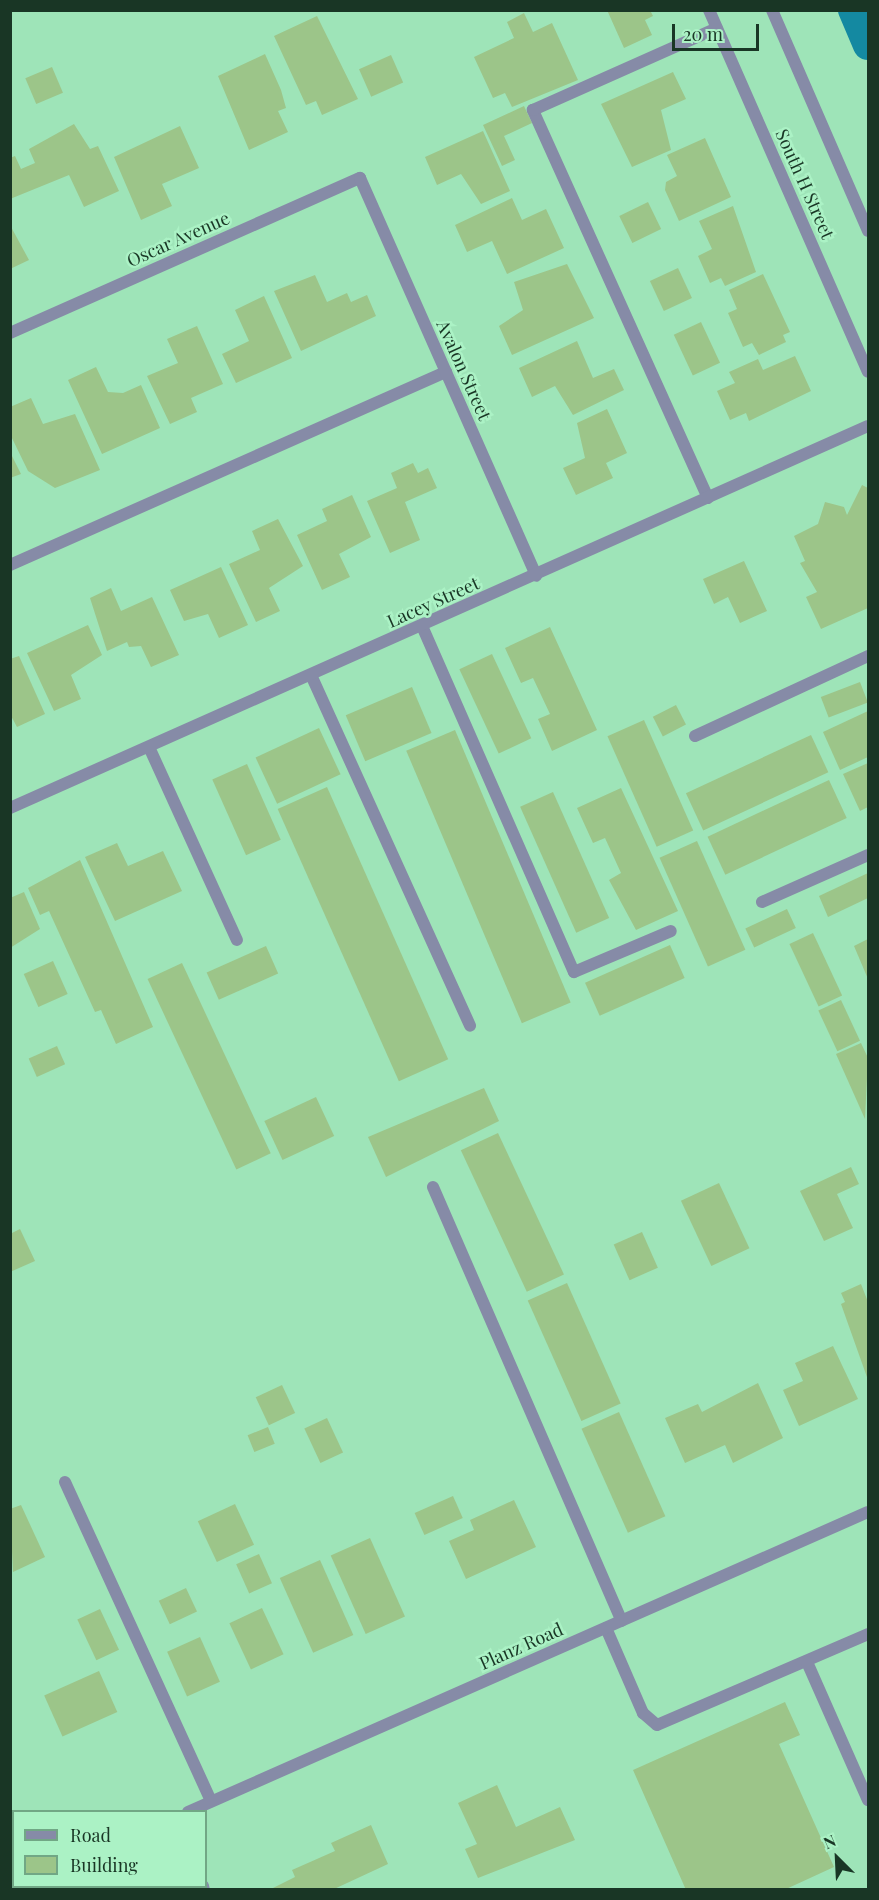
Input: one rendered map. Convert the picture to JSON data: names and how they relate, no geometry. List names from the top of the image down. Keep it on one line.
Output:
{"streets":{"street":["South H Street","Oscar Avenue","Avalon Street","Lacey Street","Planz Road"]},"crossings":[["Oscar Avenue","Avalon Street"],["Avalon Street","Lacey Street"]],"legend":["Road","Building"],"scale_bar":"20 m","north":"top left"}
